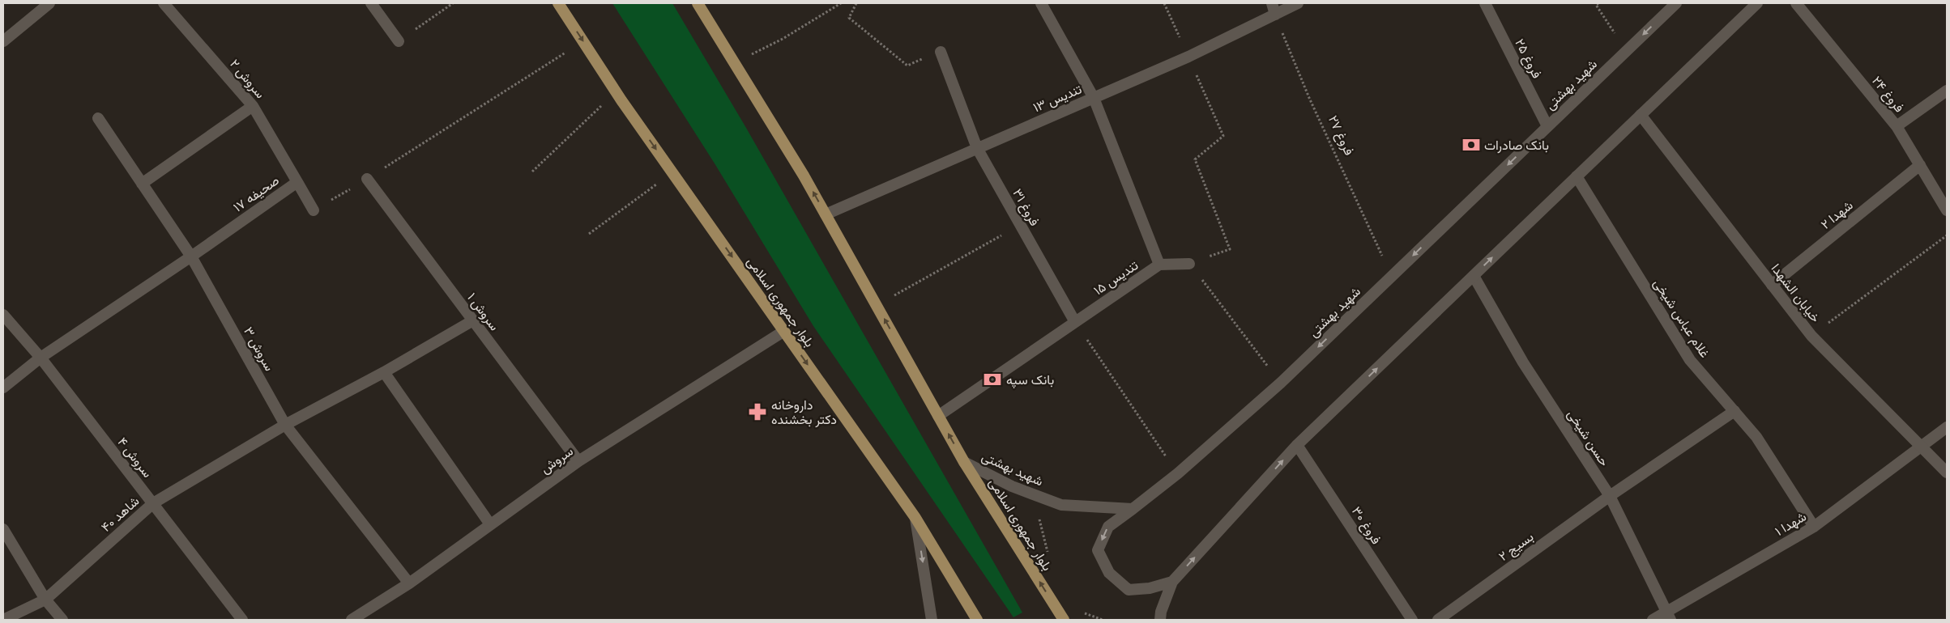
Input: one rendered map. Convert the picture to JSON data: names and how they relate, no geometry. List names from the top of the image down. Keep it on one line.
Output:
{"streets":{"main road":["بلوار جمهوری اسلامی"],"street":["فروغ ۲۵","سروش ۲","شهید بهشتی","فروغ ۲۴","تندیس ۱۳","صحیفه ۱۷","فروغ ۳۱","شهدا ۲","تندیس ۱۵","خیابان الشهدا","سروش ۱","غلام عباس شیخی","سروش ۳","حسن شیخی","سروش ۴","سروش","شاهد ۴۰","شهدا ۱","فروغ ۳۰","بسیج ۲"],"path":["فروغ ۲۷"]},"crossings":[["فروغ ۲۵","شهید بهشتی"],["سروش ۲","صحیفه ۱۷"],["شهید بهشتی","فروغ ۲۷"],["شهید بهشتی","بلوار جمهوری اسلامی"],["فروغ ۲۴","شهدا ۲"],["تندیس ۱۳","فروغ ۲۷"],["تندیس ۱۳","فروغ ۳۱"],["تندیس ۱۳","تندیس ۱۵"],["تندیس ۱۳","بلوار جمهوری اسلامی"],["صحیفه ۱۷","سروش ۳"],["صحیفه ۱۷","سروش ۴"],["فروغ ۳۱","تندیس ۱۵"],["شهدا ۲","خیابان الشهدا"],["تندیس ۱۵","بلوار جمهوری اسلامی"],["خیابان الشهدا","شهدا ۱"],["بلوار جمهوری اسلامی","سروش"],["سروش ۱","سروش"],["سروش ۱","شاهد ۴۰"],["غلام عباس شیخی","شهدا ۱"],["غلام عباس شیخی","بسیج ۲"],["سروش ۳","سروش"],["سروش ۳","شاهد ۴۰"],["حسن شیخی","شهدا ۱"],["حسن شیخی","بسیج ۲"],["سروش ۴","شاهد ۴۰"]],"places":{"bank":["بانک صادرات","بانک سپه"],"pharmacy":["داروخانه دکتر بخشنده"]}}
